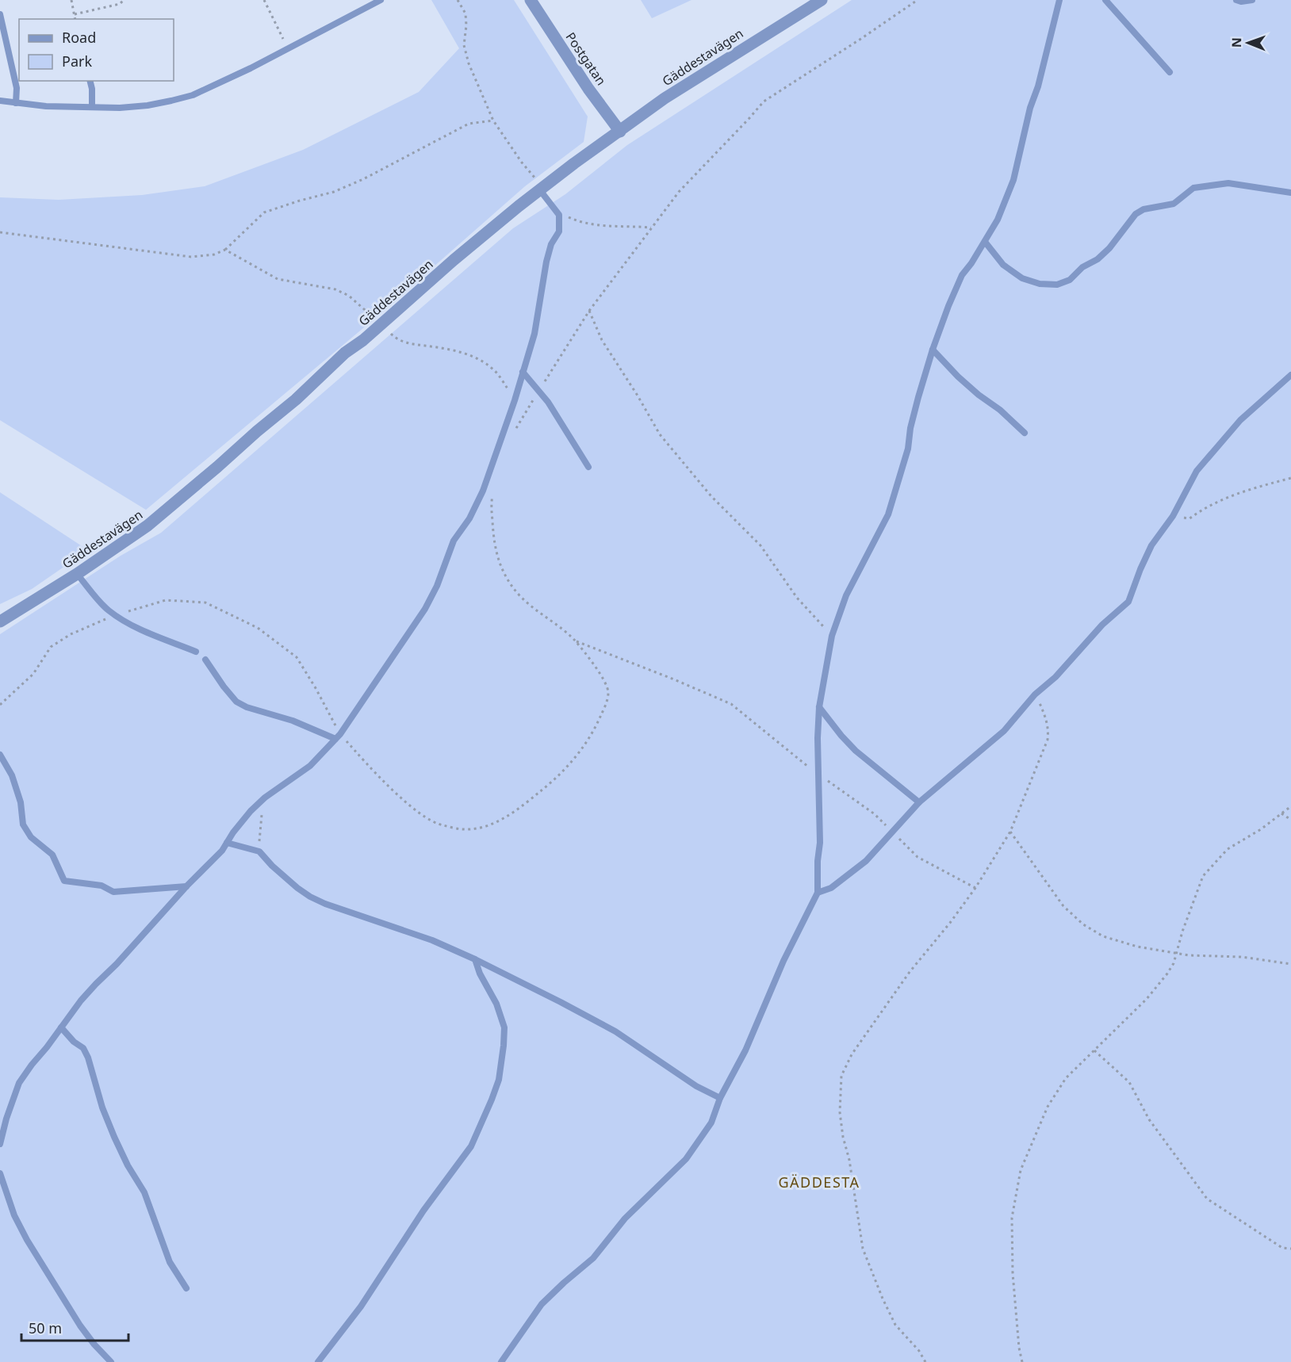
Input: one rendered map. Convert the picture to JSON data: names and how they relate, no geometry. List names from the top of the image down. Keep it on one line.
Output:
{"streets":{"street":["Gäddestavägen","Postgatan"]},"crossings":[["Gäddestavägen","Postgatan"]],"districts":["GÄDDESTA"],"legend":["Road","Park"],"scale_bar":"50 m","north":"left"}
